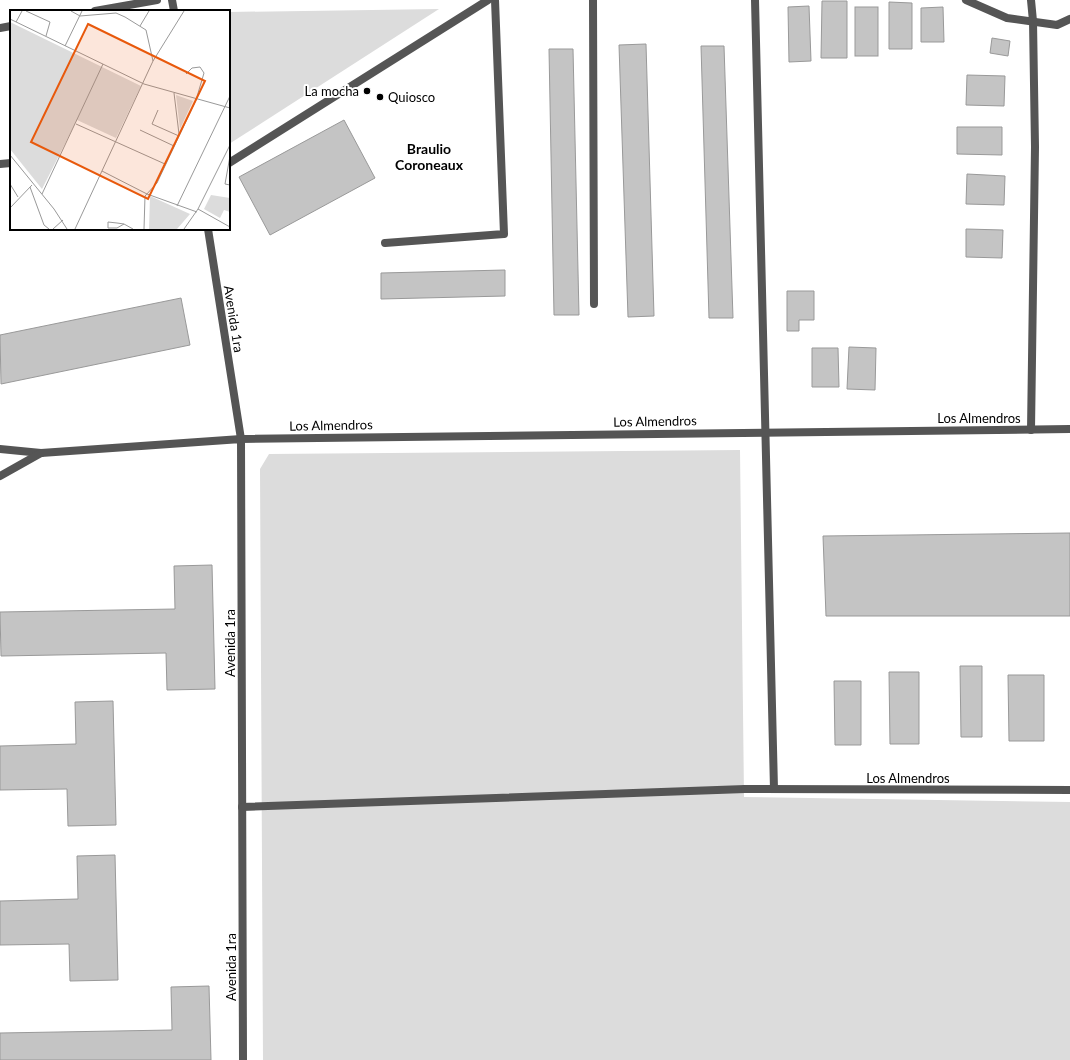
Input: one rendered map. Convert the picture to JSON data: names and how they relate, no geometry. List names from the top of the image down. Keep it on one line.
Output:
{"streets":{"street":["Avenida 1ra","Los Almendros"]},"crossings":[["Avenida 1ra","Los Almendros"]],"districts":["Braulio Coroneaux"],"places":["La mocha","Quiosco"]}
